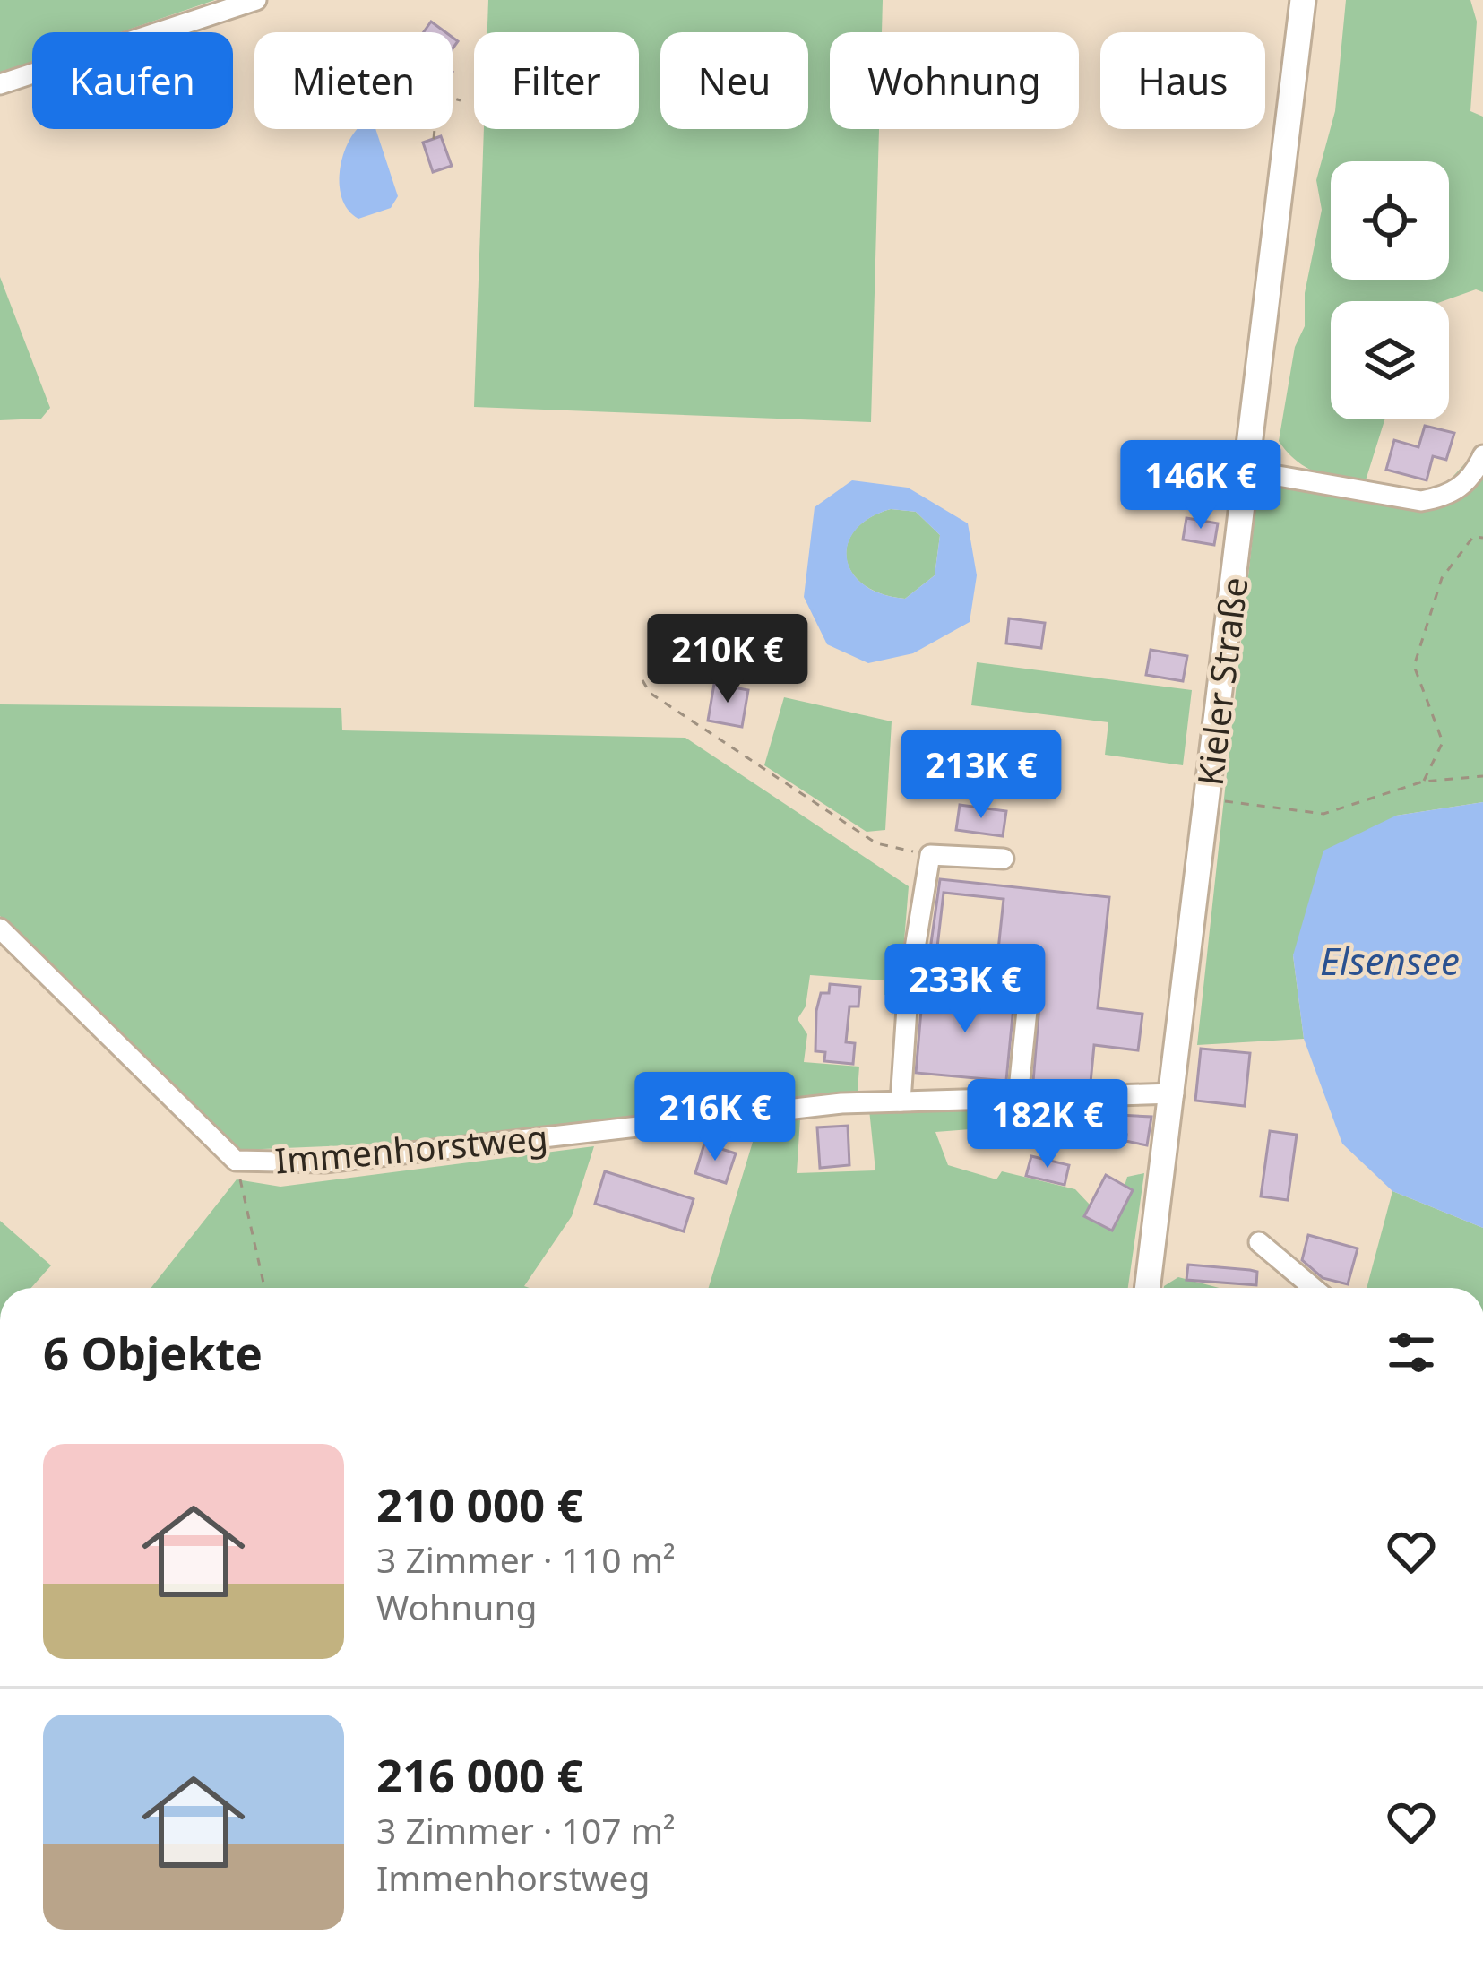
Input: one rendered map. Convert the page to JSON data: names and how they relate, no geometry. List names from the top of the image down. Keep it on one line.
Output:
{"streets":{"main road":["Kieler Straße"],"street":["Immenhorstweg"]},"crossings":[["Kieler Straße","Immenhorstweg"]],"water":["Elsensee"],"page":{"chip":["Kaufen","Mieten","Filter","Neu","Wohnung","Haus"],"price":["146K €","210K €","213K €","233K €","216K €","182K €"],"heading":"6 Objekte","list":[{"name":"210 000 €","note":"3 Zimmer · 110 m² · Wohnung"},{"name":"216 000 €","note":"3 Zimmer · 107 m² · Immenhorstweg"}]}}
